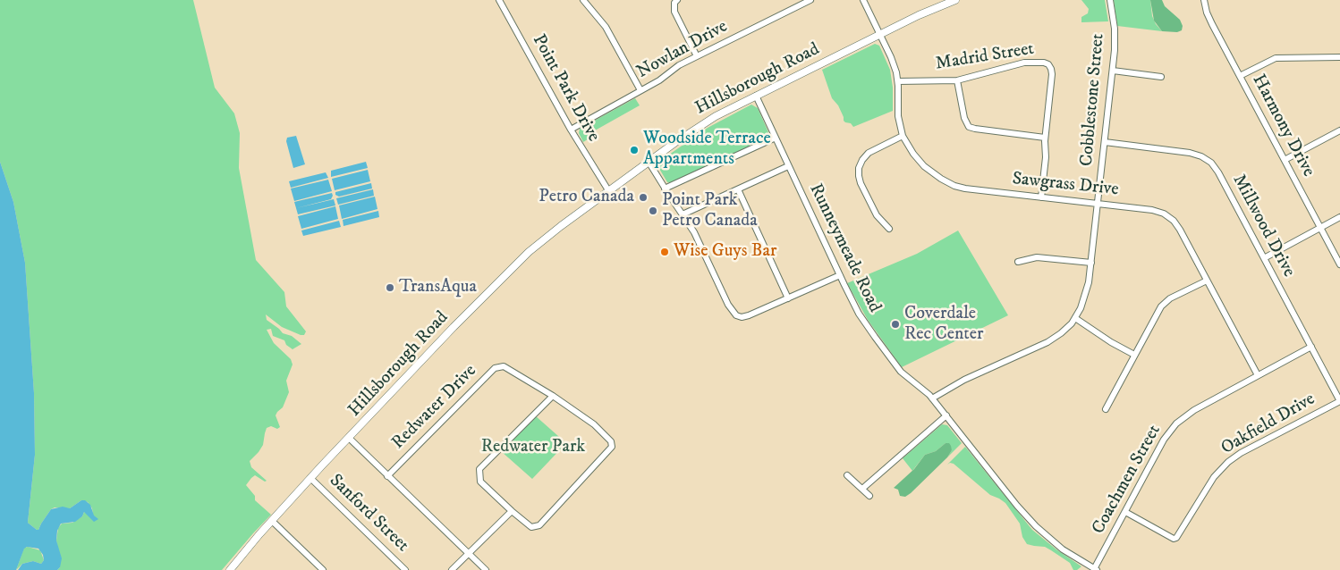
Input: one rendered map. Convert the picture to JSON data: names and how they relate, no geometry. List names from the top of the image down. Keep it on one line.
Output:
{"streets":{"main road":["Hillsborough Road"],"street":["Nowlan Drive","Madrid Street","Point Park Drive","Cobblestone Street","Harmony Drive","Sawgrass Drive","Millwood Drive","Runneymeade Road","Redwater Drive","Oakfield Drive","Coachmen Street","Sanford Street"]},"crossings":[["Nowlan Drive","Point Park Drive"],["Madrid Street","Sawgrass Drive"],["Hillsborough Road","Point Park Drive"],["Hillsborough Road","Sawgrass Drive"],["Hillsborough Road","Runneymeade Road"],["Hillsborough Road","Sanford Street"],["Cobblestone Street","Sawgrass Drive"],["Cobblestone Street","Millwood Drive"],["Cobblestone Street","Runneymeade Road"],["Sawgrass Drive","Coachmen Street"],["Millwood Drive","Oakfield Drive"],["Millwood Drive","Coachmen Street"],["Runneymeade Road","Coachmen Street"],["Oakfield Drive","Coachmen Street"]],"parks":["Redwater Park"],"places":["Woodside Terrace Appartments","Petro Canada","Point Park Petro Canada","Wise Guys Bar","TransAqua","Coverdale Rec Center"]}
